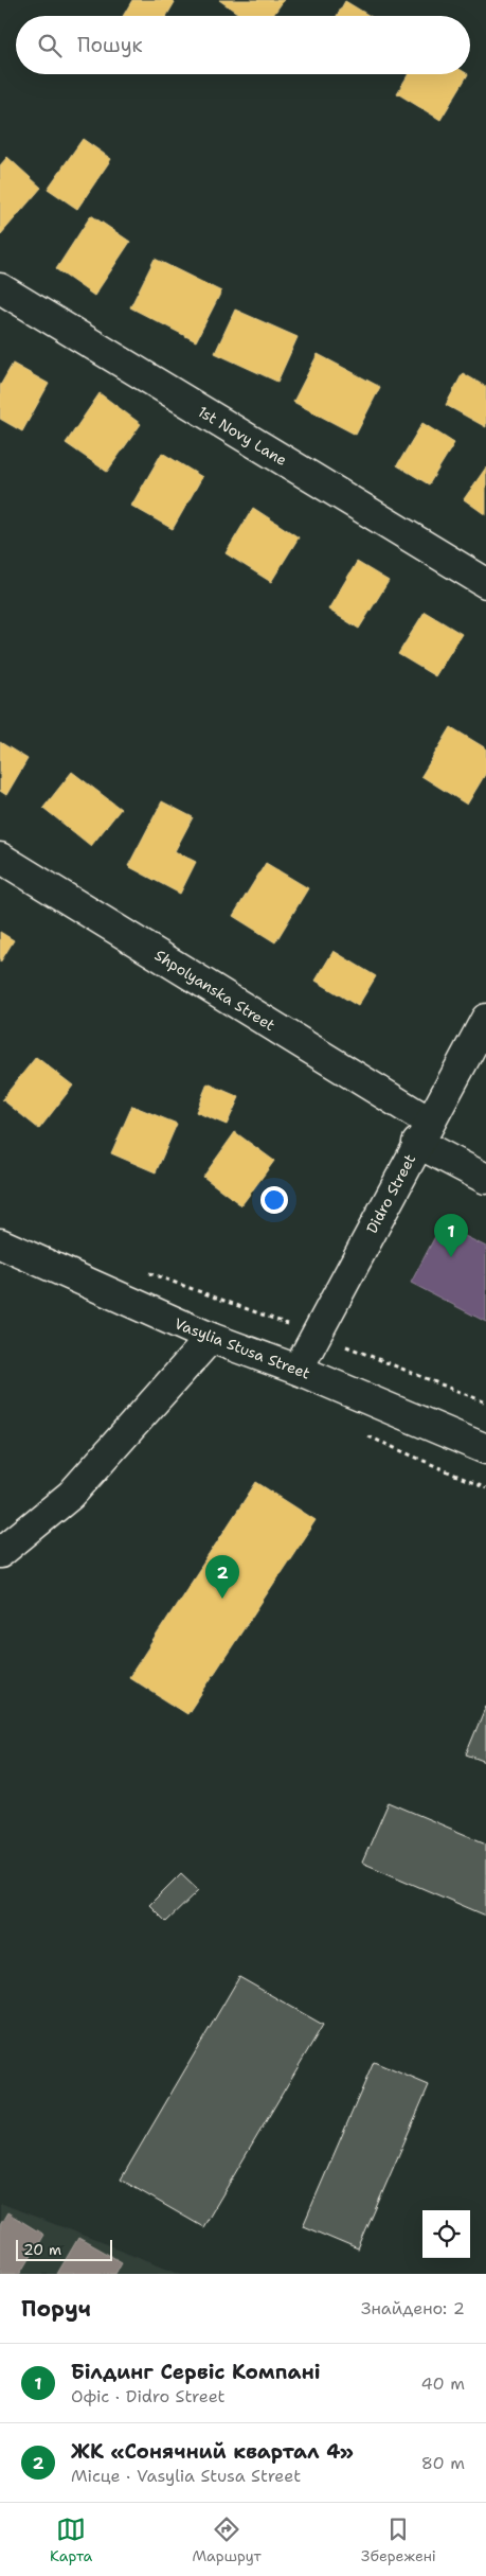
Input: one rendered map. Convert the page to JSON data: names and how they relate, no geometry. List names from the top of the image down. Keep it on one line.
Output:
{"streets":{"street":["1st Novy Lane","Shpolyanska Street","Didro Street","Vasylia Stusa Street"]},"crossings":[["Shpolyanska Street","Didro Street"],["Didro Street","Vasylia Stusa Street"]],"scale_bar":"20 m","page":{"search":"Пошук","pins":["1","2"],"scale":"20 m","heading":["Поруч","Знайдено: 2"],"list":[{"mark":"1","name":"Білдинг Сервіс Компані","note":"Офіс · Didro Street","value":"40 m"},{"mark":"2","name":"ЖК «Сонячний квартал 4»","note":"Місце · Vasylia Stusa Street","value":"80 m"}],"nav":["Карта","Маршрут","Збережені"]}}
